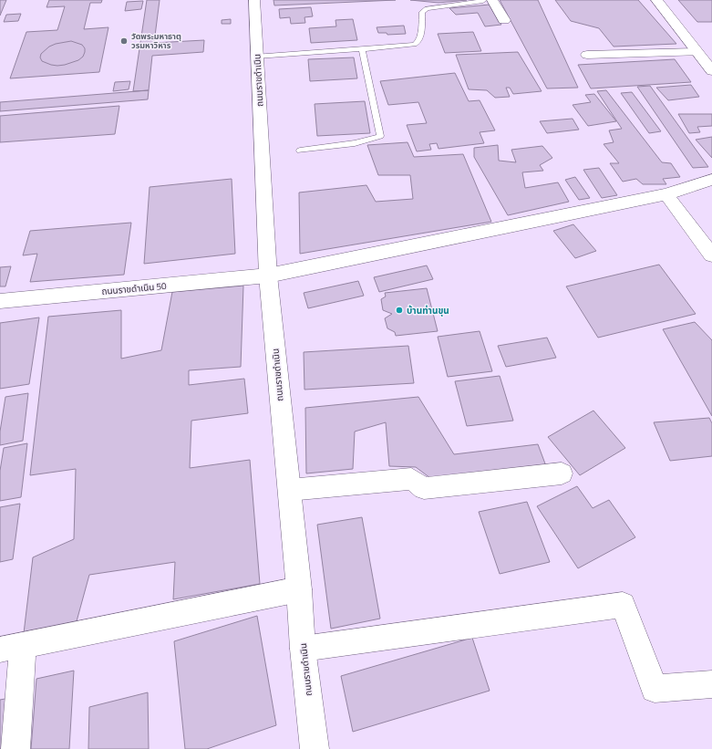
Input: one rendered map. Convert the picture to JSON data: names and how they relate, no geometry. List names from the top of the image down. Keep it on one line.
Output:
{"streets":{"street":["ถนนราขดำเนิน","ถนนราขดำเนิน 50"]},"crossings":[["ถนนราขดำเนิน","ถนนราขดำเนิน 50"]],"places":["วัดพระมหาธาตุ วรมหาวิหาร","บ้านท่านขุน"]}
